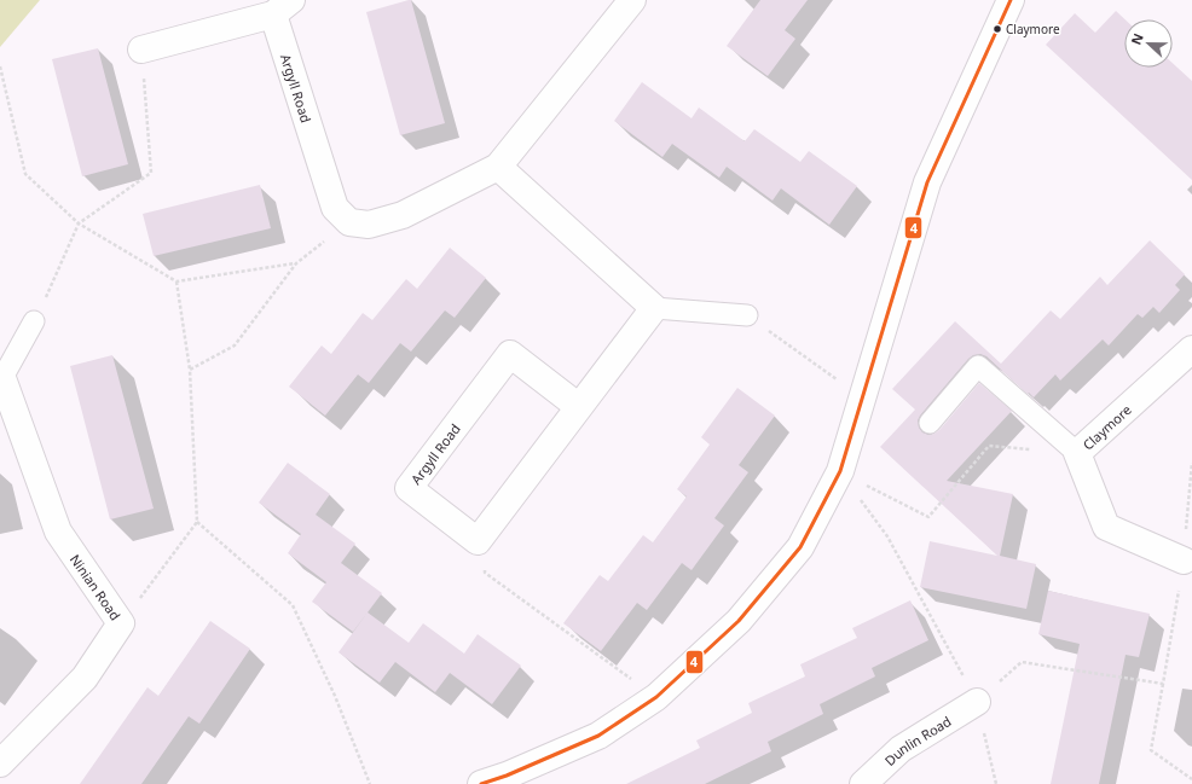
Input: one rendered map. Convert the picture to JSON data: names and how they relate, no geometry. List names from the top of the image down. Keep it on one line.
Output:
{"streets":{"street":["Argyll Road","Claymore","Ninian Road","Dunlin Road"]},"places":["Claymore"],"lines":["transit line 4"],"north":"left"}
